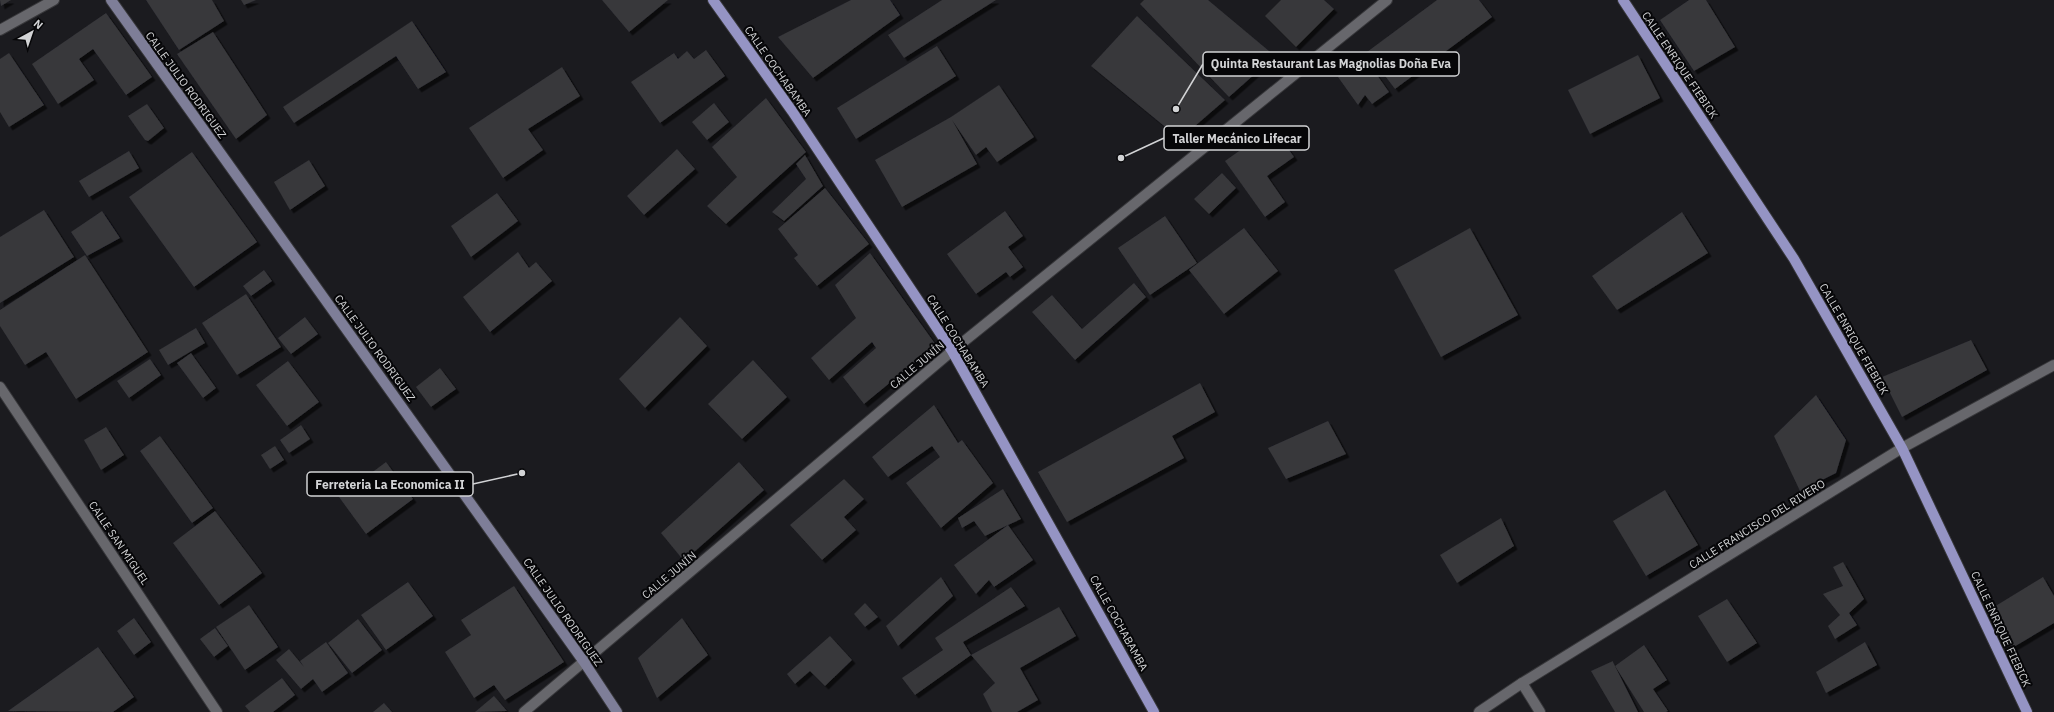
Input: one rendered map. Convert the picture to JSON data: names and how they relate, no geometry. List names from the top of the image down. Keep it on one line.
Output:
{"streets":{"main road":["CALLE ENRIQUE FIEBICK","CALLE COCHABAMBA","CALLE JULIO RODRIGUEZ"],"street":["CALLE JUNÍN","CALLE FRANCISCO DEL RIVERO","CALLE SAN MIGUEL"]},"crossings":[["CALLE ENRIQUE FIEBICK","CALLE FRANCISCO DEL RIVERO"],["CALLE COCHABAMBA","CALLE JUNÍN"],["CALLE JULIO RODRIGUEZ","CALLE JUNÍN"]],"places":["Quinta Restaurant Las Magnolias Doña Eva","Taller Mecánico Lifecar","Ferreteria La Economica II"],"north":"top right"}
